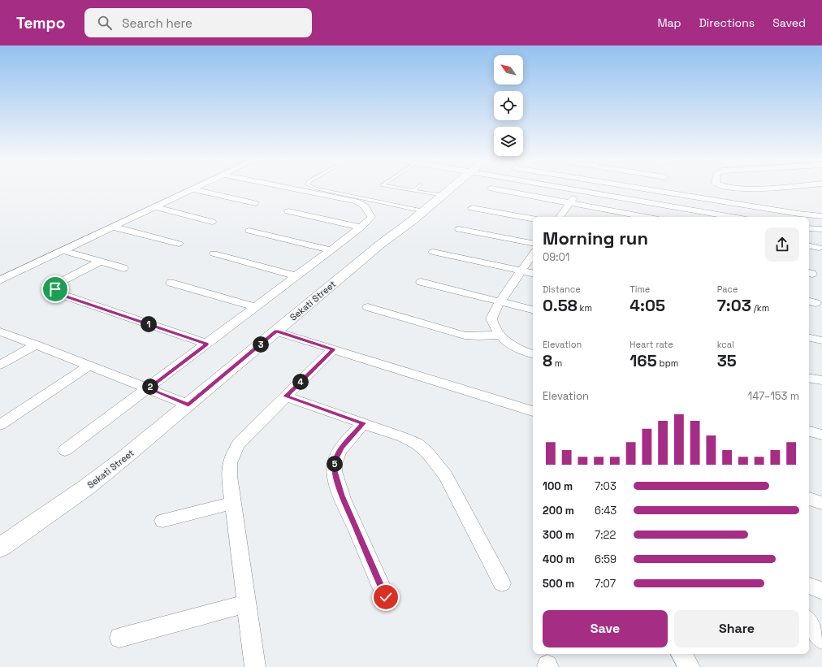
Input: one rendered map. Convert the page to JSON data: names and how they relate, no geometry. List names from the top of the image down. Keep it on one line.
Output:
{"streets":{"street":["Sekati Street"]},"north":"top left","page":{"header":"Tempo","search":"Search here","nav":["Map","Directions","Saved"],"heading":["Morning run","09:01"],"stats":[["Distance","0.58 km"],["Time","4:05"],["Pace","7:03 /km"],["Elevation","8 m"],["Heart rate","165 bpm"],["kcal","35"]],"pins":["1","3","4","2","5"],"chart":["Elevation","147–153 m"],"list":[{"name":"100 m","note":"7:03"},{"name":"200 m","note":"6:43"},{"name":"300 m","note":"7:22"},{"name":"400 m","note":"6:59"},{"name":"500 m","note":"7:07"}],"buttons":["Save","Share"]}}
